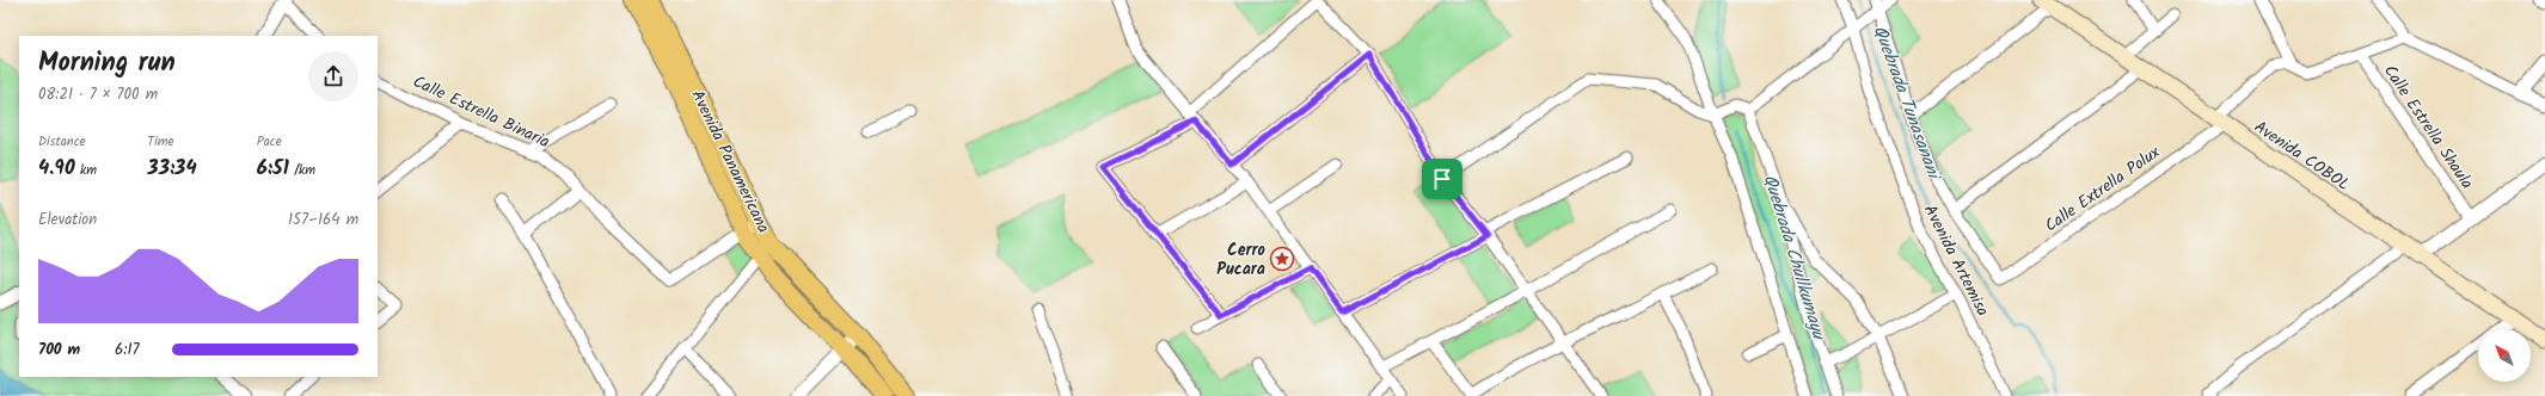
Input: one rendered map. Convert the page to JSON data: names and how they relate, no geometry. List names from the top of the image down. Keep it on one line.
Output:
{"streets":{"main road":["Avenida COBOL","Avenida Panamericana"],"street":["Calle Estrella Binaria","Calle Estrella Shaula","Calle Extrella Polux","Avenida Artemisa"]},"crossings":[["Calle Estrella Binaria","Avenida Panamericana"],["Avenida COBOL","Calle Extrella Polux"],["Calle Extrella Polux","Avenida Artemisa"]],"water":["Quebrada Tunasanani","Quebrada Chullkumayu"],"places":{"place":["Cerro Pucara"]},"north":"top left","page":{"heading":["Morning run","08:21 · 7 × 700 m"],"stats":[["Distance","4.90 km"],["Time","33:34"],["Pace","6:51 /km"]],"chart":["Elevation","157–164 m"],"list":[{"name":"700 m","note":"6:17"}]}}
